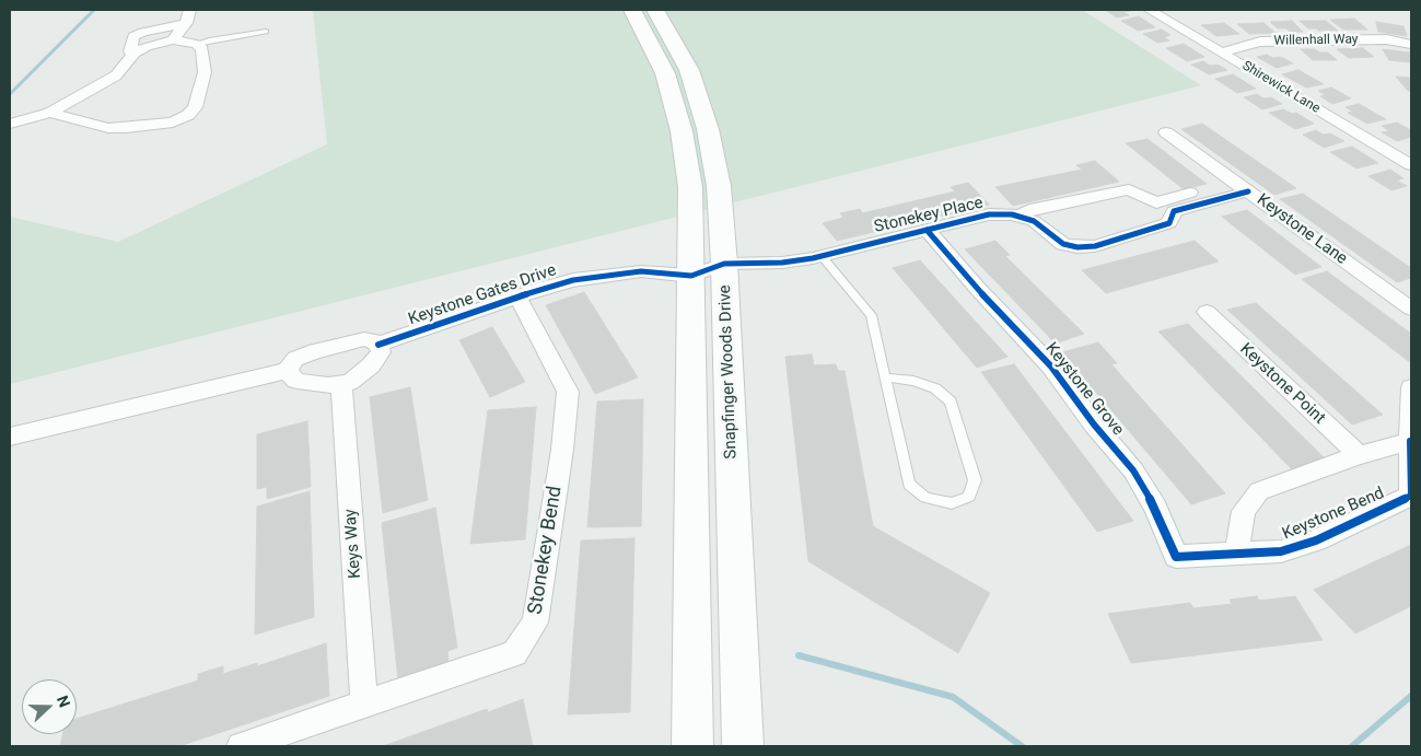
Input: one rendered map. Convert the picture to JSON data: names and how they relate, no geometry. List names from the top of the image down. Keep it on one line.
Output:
{"streets":{"main road":["Snapfinger Woods Drive"],"street":["Willenhall Way","Shirewick Lane","Stonekey Place","Keystone Lane","Keystone Gates Drive","Keystone Point","Keystone Grove","Keystone Bend","Keys Way","Stonekey Bend"]},"crossings":[["Willenhall Way","Shirewick Lane"],["Stonekey Place","Keystone Lane"],["Stonekey Place","Keystone Gates Drive"],["Stonekey Place","Snapfinger Woods Drive"],["Stonekey Place","Keystone Grove"],["Keystone Gates Drive","Snapfinger Woods Drive"],["Keystone Gates Drive","Stonekey Bend"],["Keystone Grove","Keystone Bend"],["Keys Way","Stonekey Bend"]],"north":"right"}
